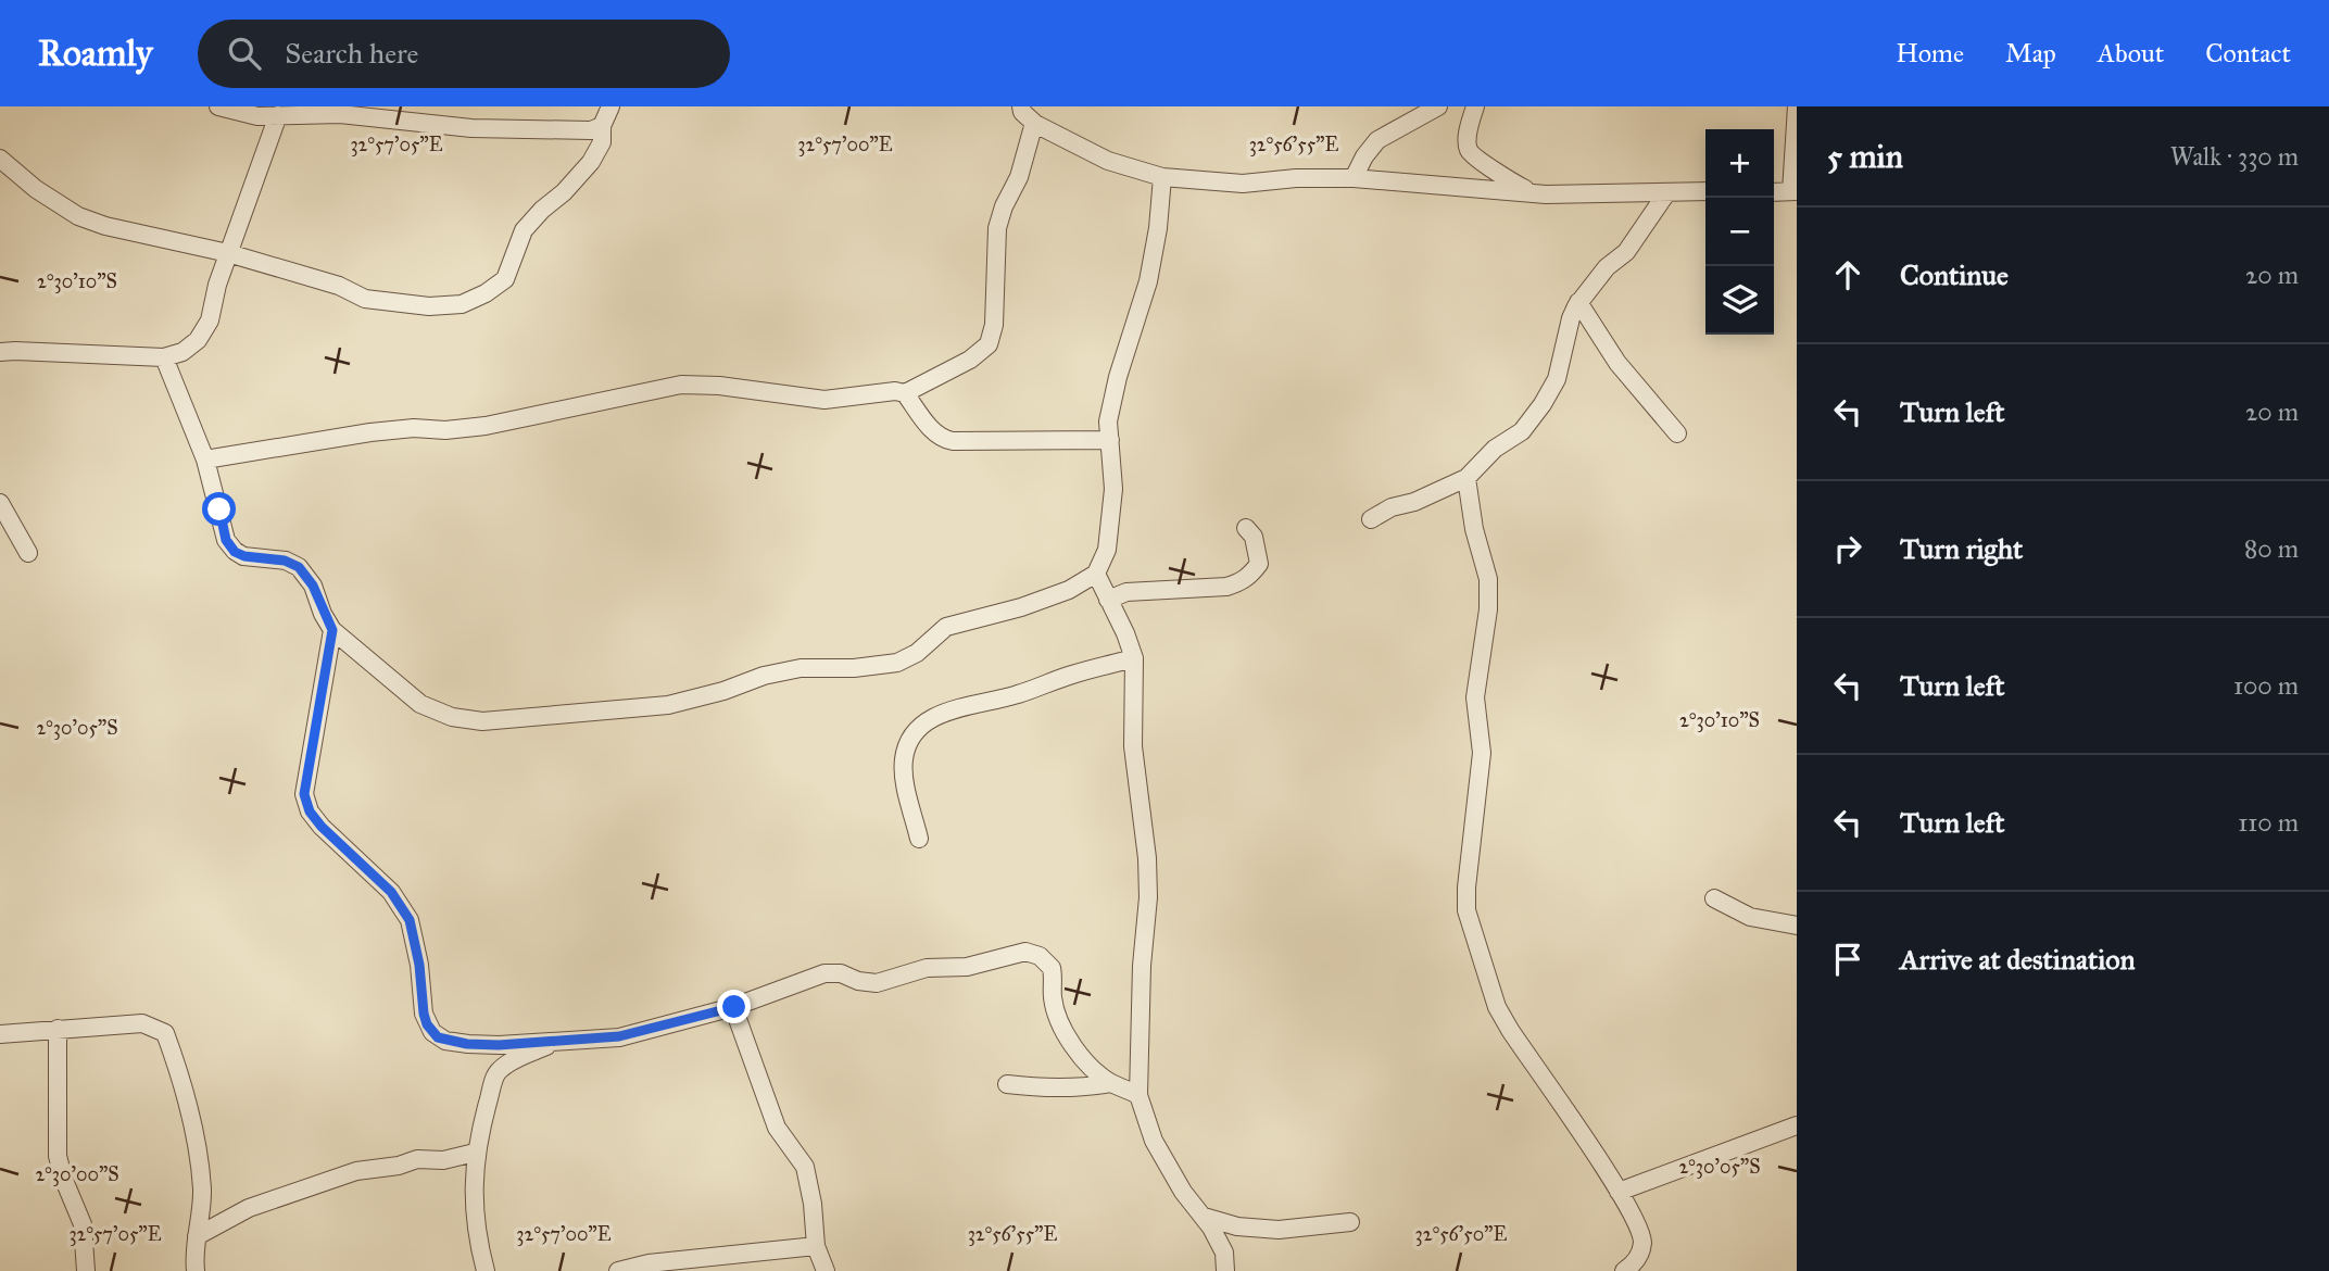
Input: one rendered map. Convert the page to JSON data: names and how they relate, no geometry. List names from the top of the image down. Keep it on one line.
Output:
{"page":{"header":"Roamly","search":"Search here","nav":["Home","Map","About","Contact"],"heading":["5 min","Walk · 330 m"],"map_buttons":["+","−"],"list":[["Continue","20 m"],["Turn left","20 m"],["Turn right","80 m"],["Turn left","100 m"],["Turn left","110 m"],"Arrive at destination"]},"coordinates":["32°57'05\"E","32°57'00\"E","32°56'55\"E","2°30'10\"S","2°30'05\"S","2°30'00\"S","32°56'50\"E"]}
